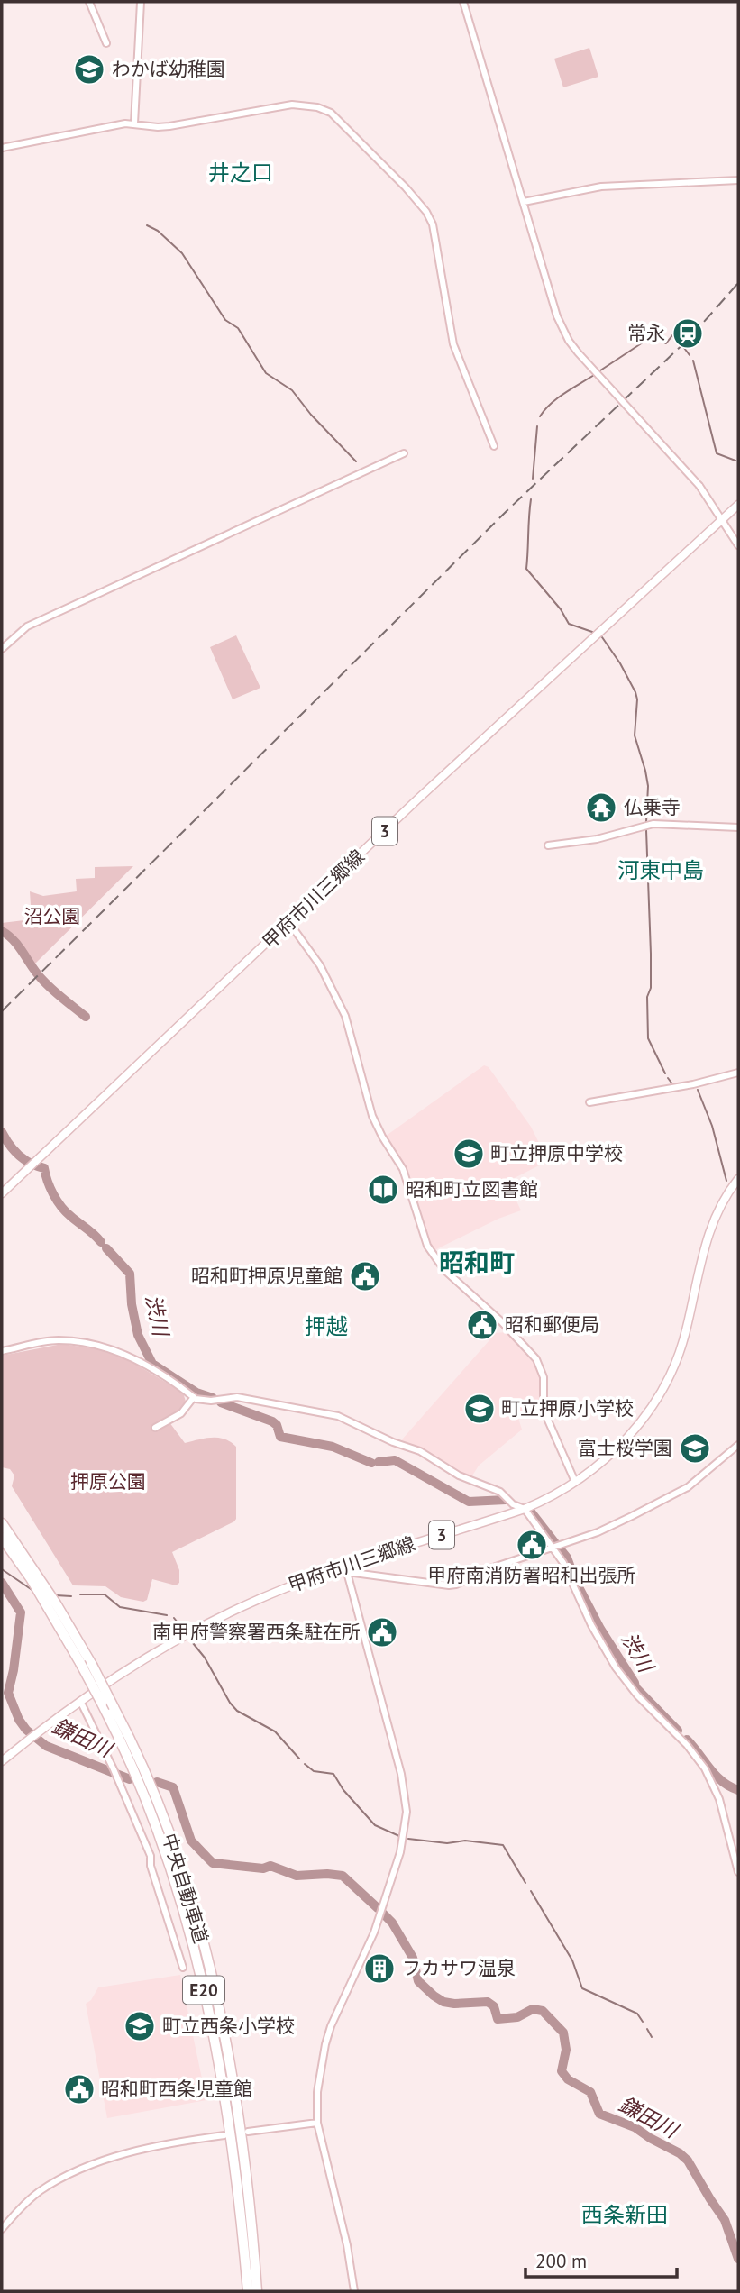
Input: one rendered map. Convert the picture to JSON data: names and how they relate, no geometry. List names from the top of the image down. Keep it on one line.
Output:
{"streets":{"highway":["中央自動車道","E20"],"main road":["3","甲府市川三郷線"]},"districts":["井之口","河東中島","昭和町","押越","西条新田"],"water":["渋川","鎌田川"],"parks":["沼公園","押原公園"],"places":{"school or university":["わかば幼稚園","町立押原中学校","町立押原小学校","富士桜学園","町立西条小学校"],"station":["常永"],"temple":["仏乗寺"],"library":["昭和町立図書館"],"public building":["昭和町押原児童館","昭和郵便局","甲府南消防署昭和出張所","南甲府警察署西条駐在所","昭和町西条児童館"],"building":["フカサワ温泉"]},"scale_bar":"200 m"}
